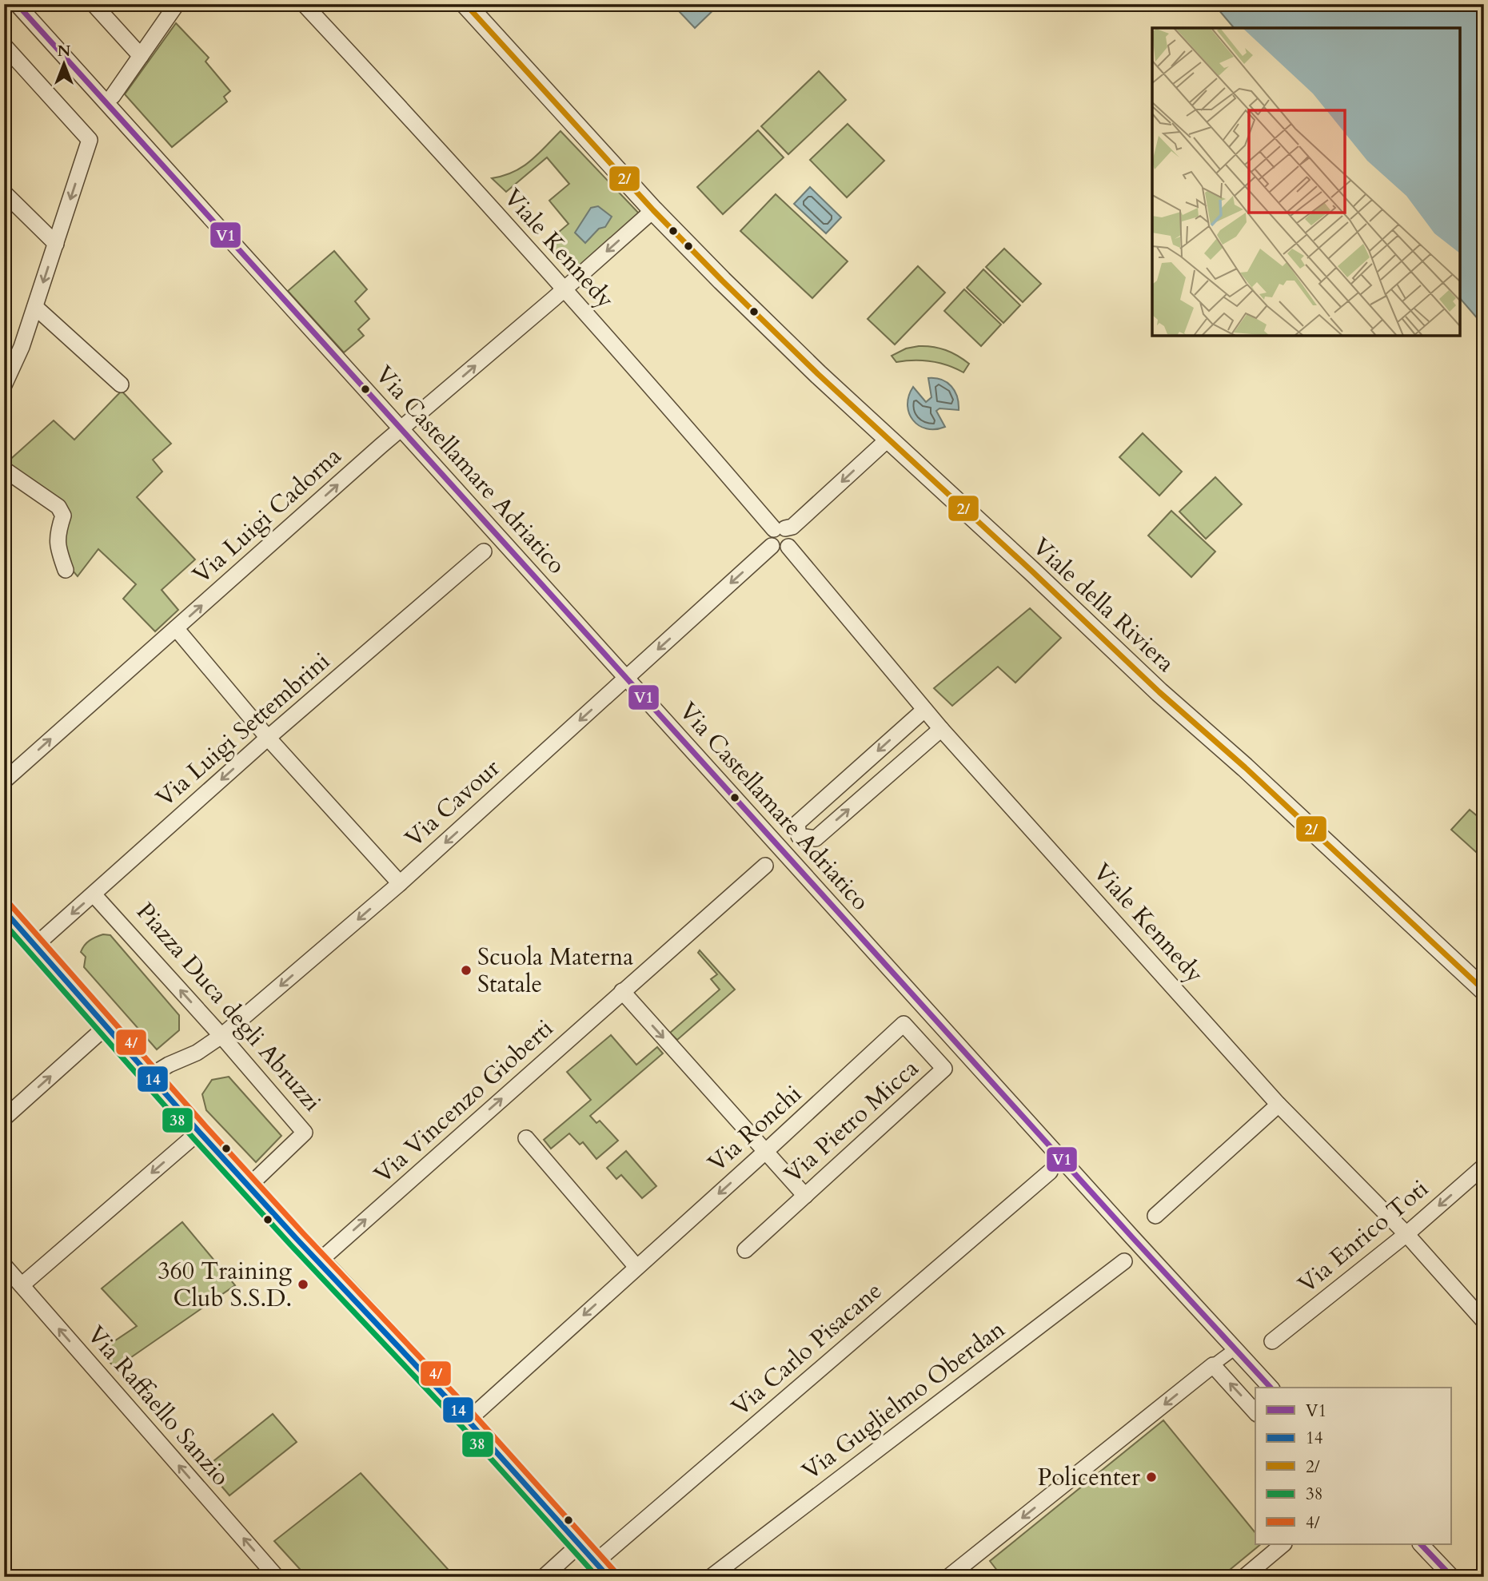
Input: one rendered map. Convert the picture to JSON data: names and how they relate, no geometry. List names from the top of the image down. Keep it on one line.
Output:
{"streets":{"street":["Viale Kennedy","Via Castellamare Adriatico","Via Luigi Cadorna","Viale della Riviera","Via Luigi Settembrini","Via Cavour","Piazza Duca degli Abruzzi","Via Vincenzo Gioberti","Via Pietro Micca","Via Ronchi","Via Enrico Toti","Via Carlo Pisacane","Via Guglielmo Oberdan","Via Raffaello Sanzio"]},"crossings":[["Viale Kennedy","Via Luigi Cadorna"],["Viale Kennedy","Via Cavour"],["Viale Kennedy","Via Enrico Toti"],["Via Castellamare Adriatico","Via Luigi Cadorna"],["Via Castellamare Adriatico","Via Cavour"],["Via Luigi Cadorna","Viale della Riviera"],["Via Luigi Settembrini","Piazza Duca degli Abruzzi"],["Via Cavour","Piazza Duca degli Abruzzi"],["Via Pietro Micca","Via Ronchi"]],"one_way":["Via Luigi Settembrini","Via Cavour","Piazza Duca degli Abruzzi","Via Vincenzo Gioberti","Via Ronchi","Via Enrico Toti","Via Raffaello Sanzio"],"places":["Scuola Materna Statale","360 Training Club S.S.D.","Policenter"],"lines":["transit line V1","transit line 2/","transit line 4/","transit line 14","transit line 38"],"legend":["V1","14","2/","38","4/"],"north":"top"}
